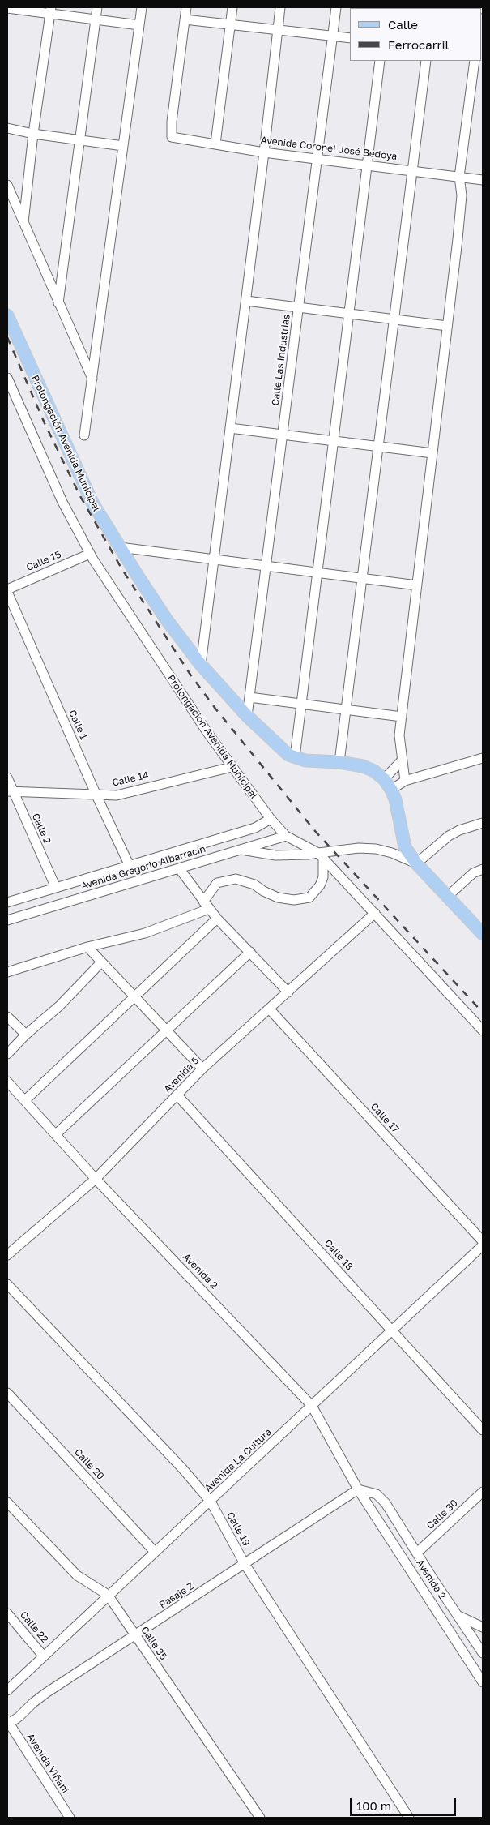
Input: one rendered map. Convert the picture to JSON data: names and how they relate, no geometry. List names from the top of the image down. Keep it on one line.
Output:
{"streets":{"main road":["Prolongación Avenida Municipal"],"street":["Avenida Coronel José Bedoya","Calle Las Industrias","Calle 15","Calle 1","Calle 14","Calle 2","Avenida Gregorio Albarracín","Avenida 5","Calle 17","Calle 18","Avenida 2","Avenida La Cultura","Calle 20","Calle 30","Calle 19","Pasaje Z","Calle 22","Calle 35","Avenida Viñani"]},"crossings":[["Avenida Coronel José Bedoya","Calle Las Industrias"],["Calle Las Industrias","Prolongación Avenida Municipal"],["Prolongación Avenida Municipal","Calle 15"],["Prolongación Avenida Municipal","Calle 14"],["Prolongación Avenida Municipal","Avenida Gregorio Albarracín"],["Calle 15","Calle 1"],["Calle 1","Calle 14"],["Calle 1","Avenida Gregorio Albarracín"],["Calle 14","Calle 2"],["Calle 2","Avenida Gregorio Albarracín"],["Avenida 5","Calle 17"],["Avenida 5","Calle 18"],["Avenida 5","Avenida 2"],["Calle 18","Avenida La Cultura"],["Avenida 2","Avenida La Cultura"],["Avenida 2","Calle 30"],["Avenida 2","Pasaje Z"],["Avenida La Cultura","Calle 20"],["Avenida La Cultura","Calle 19"],["Avenida La Cultura","Calle 22"],["Avenida La Cultura","Calle 35"],["Calle 19","Pasaje Z"],["Pasaje Z","Calle 35"],["Pasaje Z","Avenida Viñani"]],"legend":["Calle","Ferrocarril"],"scale_bar":"100 m"}
